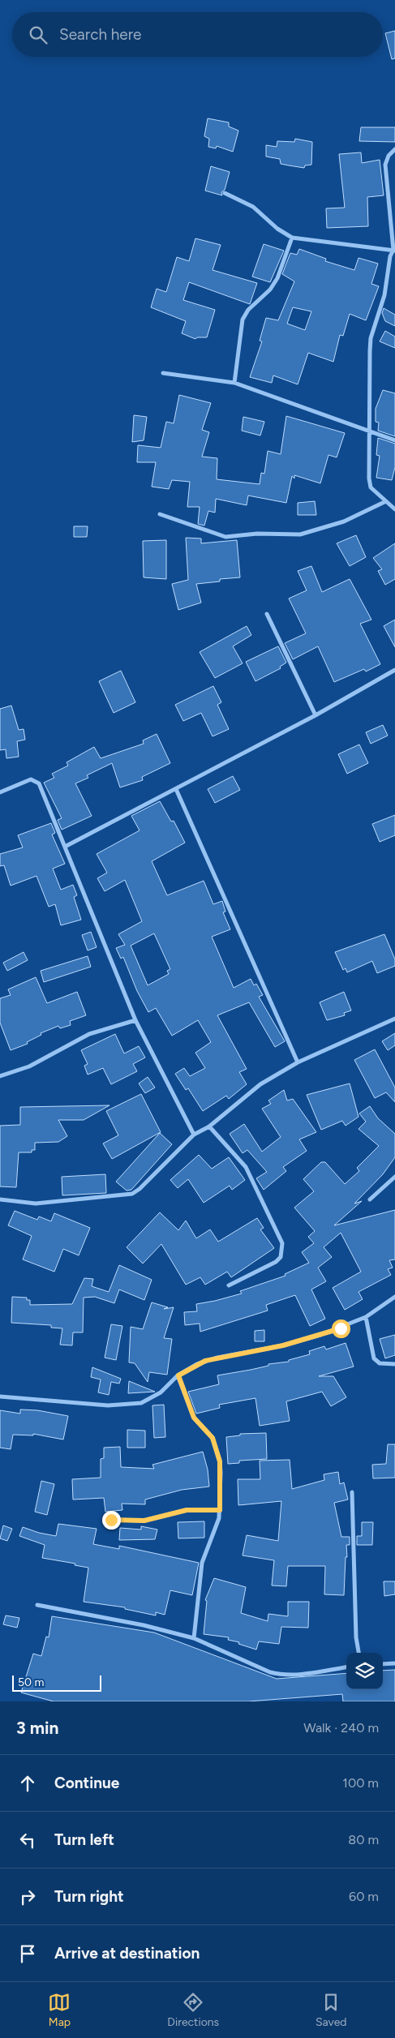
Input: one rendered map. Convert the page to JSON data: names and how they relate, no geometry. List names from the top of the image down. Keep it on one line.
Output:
{"scale_bar":"50 m","page":{"search":"Search here","scale":"50 m","heading":["3 min","Walk · 240 m"],"list":[["Continue","100 m"],["Turn left","80 m"],["Turn right","60 m"],"Arrive at destination"],"nav":["Map","Directions","Saved"]}}
